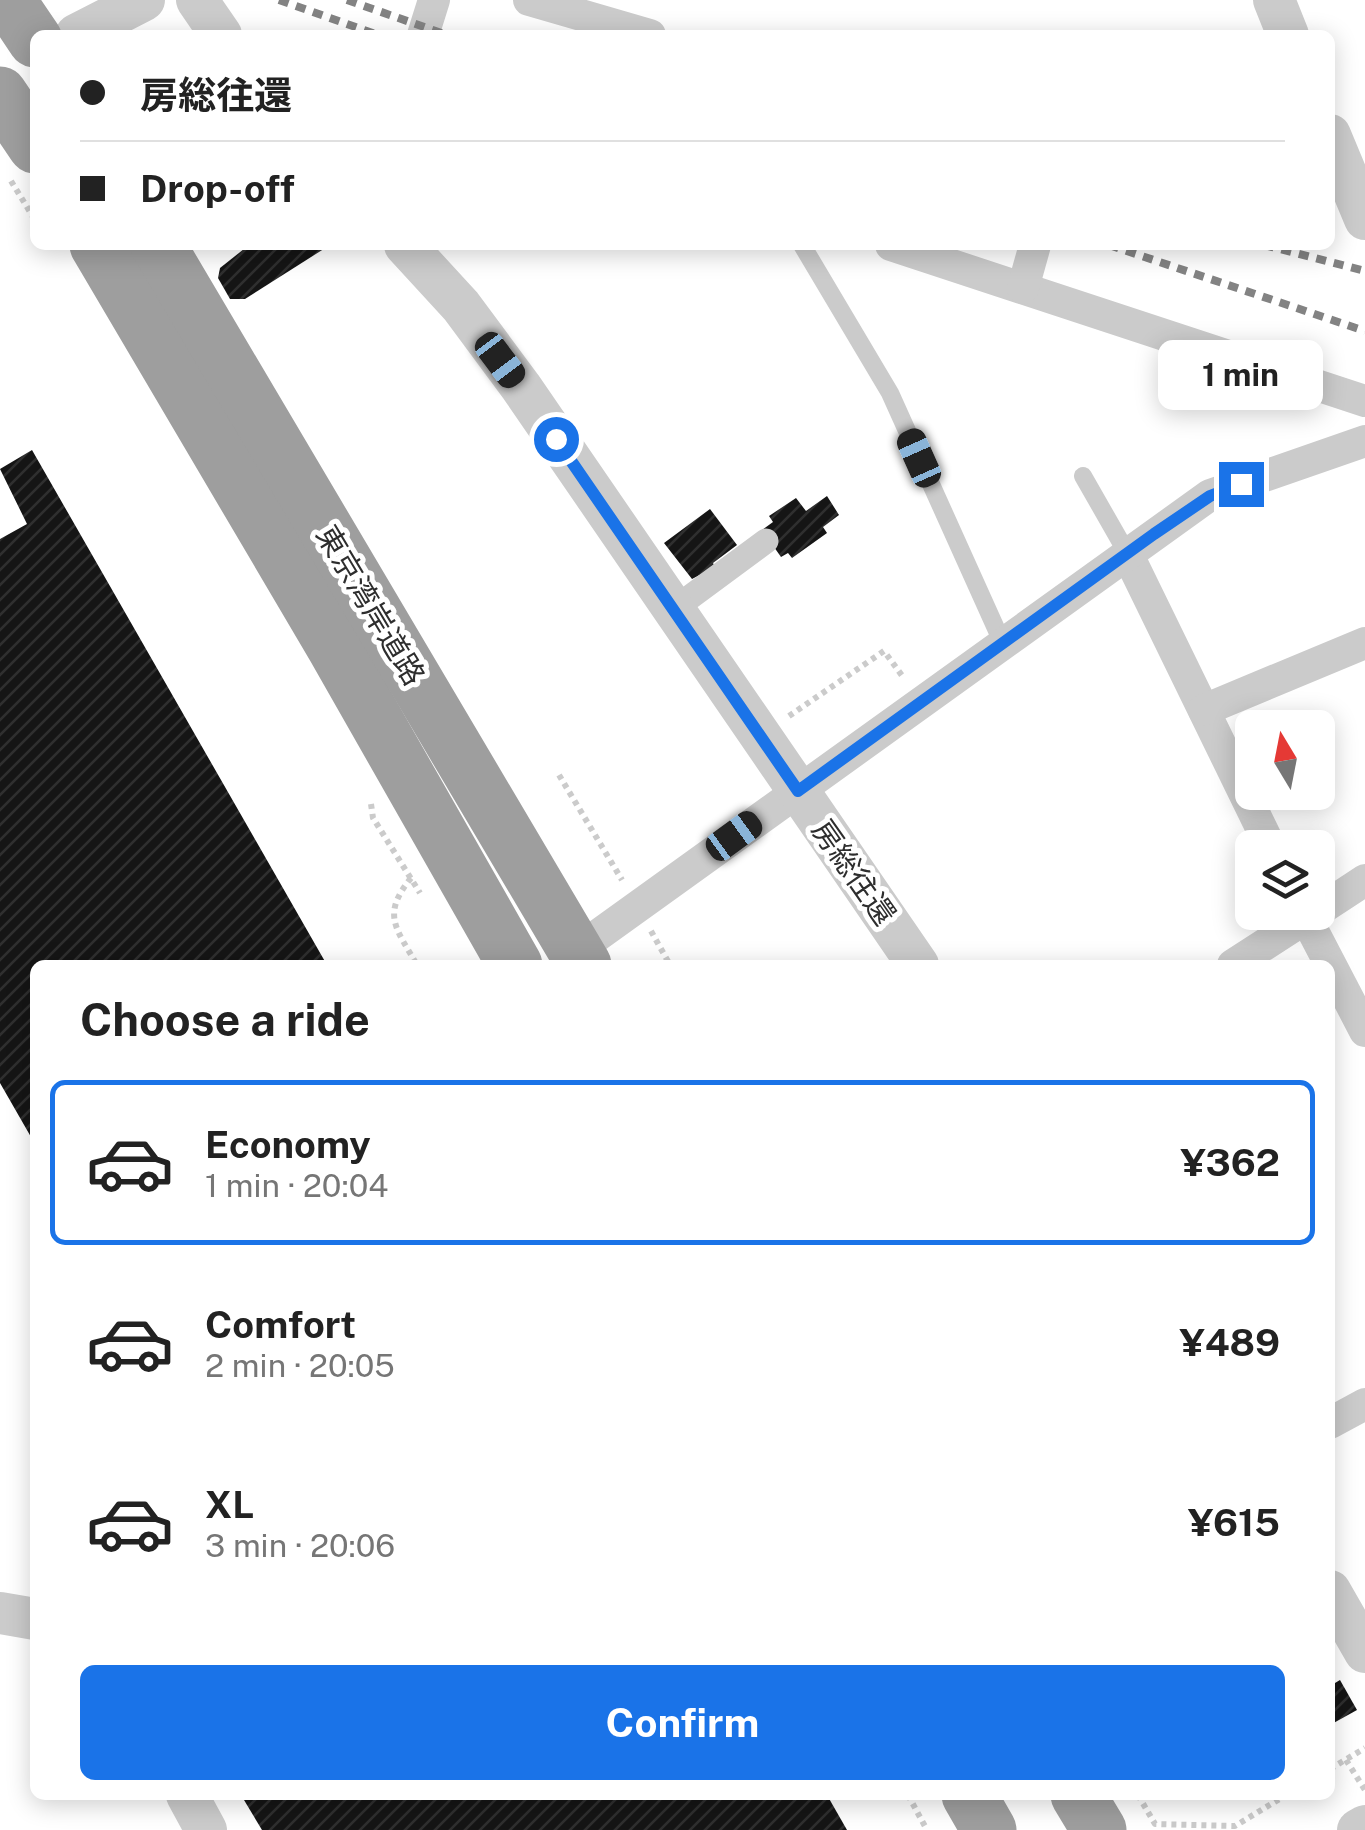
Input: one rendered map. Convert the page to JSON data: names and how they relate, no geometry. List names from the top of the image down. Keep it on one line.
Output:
{"streets":{"highway":["東京湾岸道路"],"street":["房総往還"]},"north":"top","page":{"banner":["房総往還","Drop-off"],"bubble":"1 min","heading":"Choose a ride","list":[{"name":"Economy","note":"1 min · 20:04","value":"¥362"},{"name":"Comfort","note":"2 min · 20:05","value":"¥489"},{"name":"XL","note":"3 min · 20:06","value":"¥615"}],"buttons":"Confirm"}}
